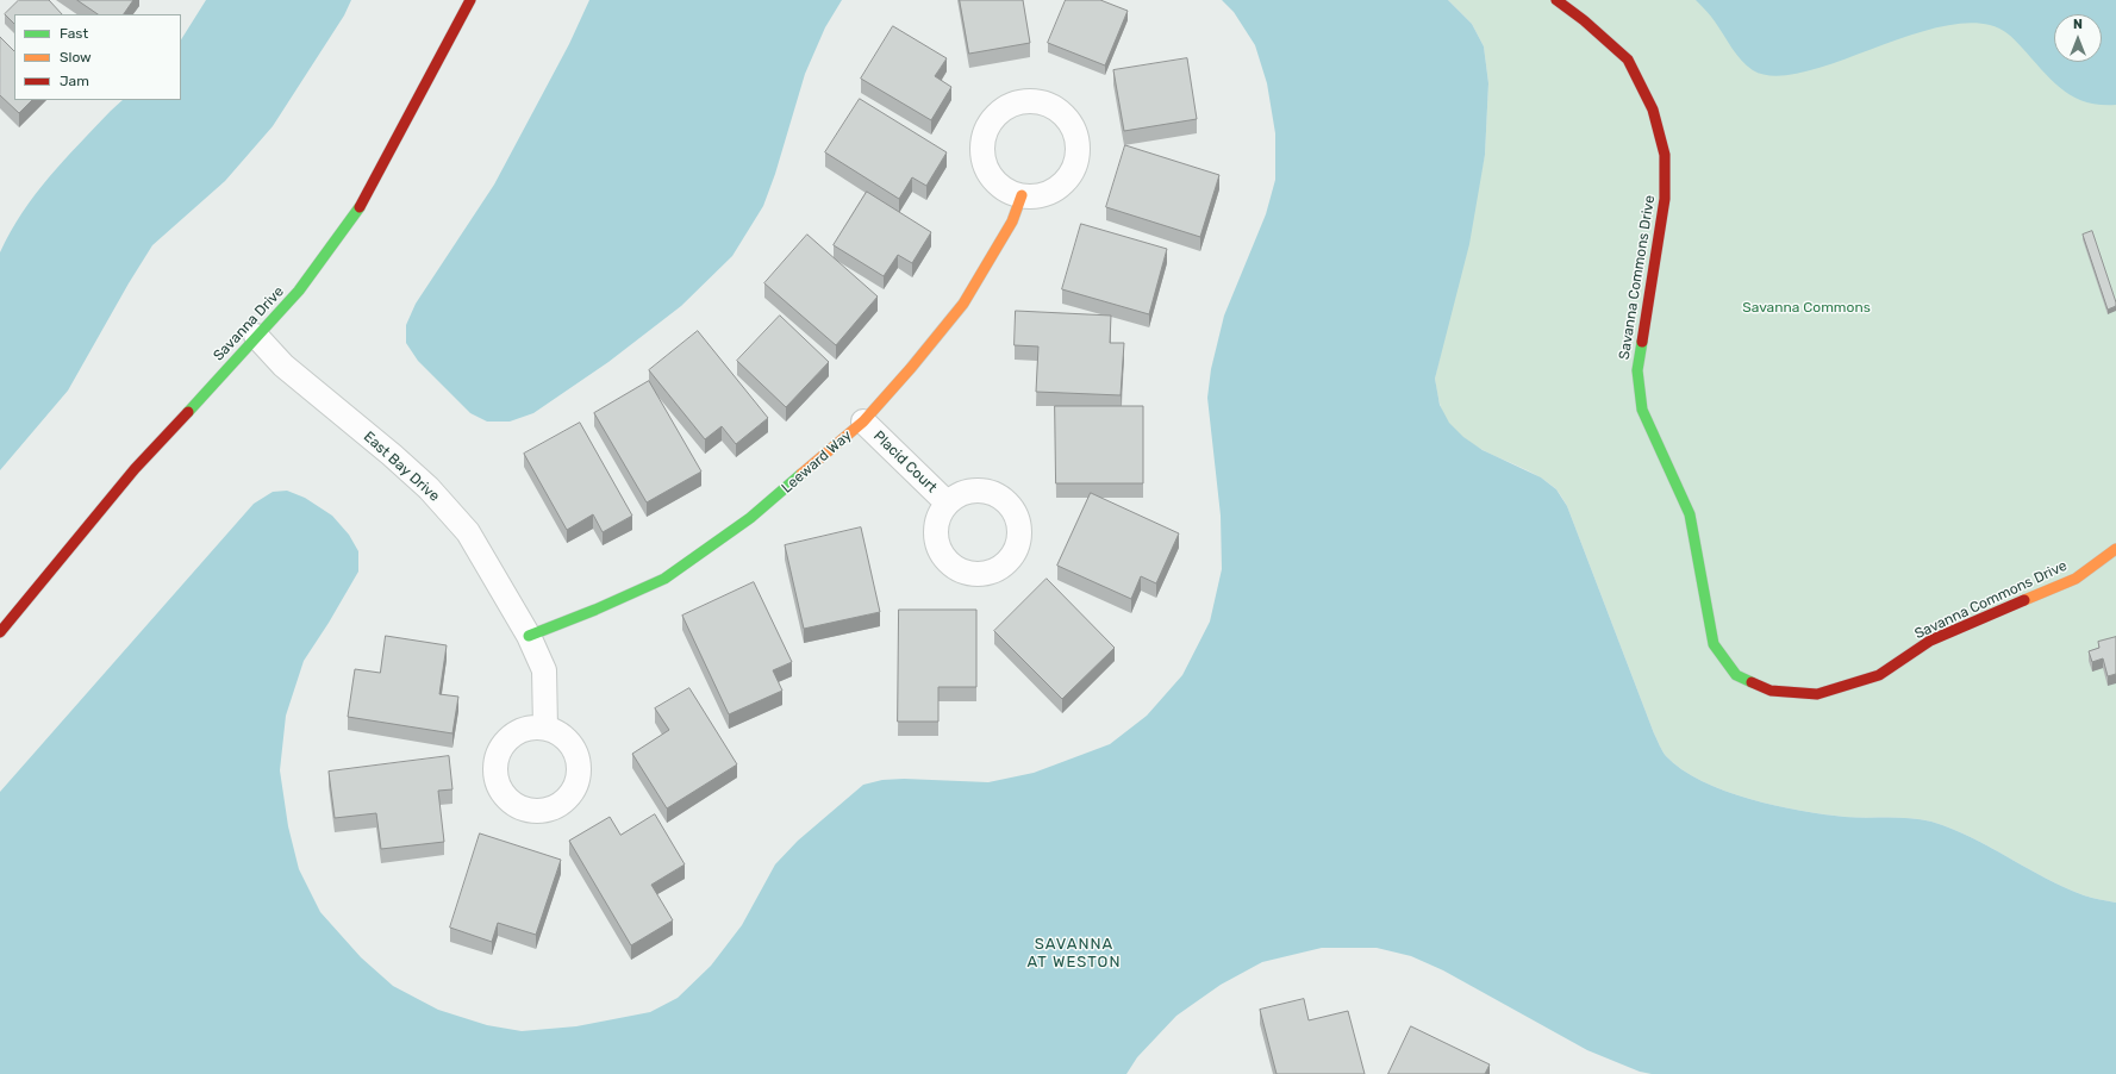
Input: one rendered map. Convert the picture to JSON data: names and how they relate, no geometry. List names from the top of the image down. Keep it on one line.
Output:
{"streets":{"street":["Savanna Commons Drive","Savanna Drive","Leeward Way","Placid Court","East Bay Drive"]},"crossings":[["Savanna Drive","East Bay Drive"],["Leeward Way","Placid Court"],["Leeward Way","East Bay Drive"]],"districts":["SAVANNA AT WESTON"],"parks":["Savanna Commons"],"legend":["Fast","Slow","Jam"],"north":"top"}
